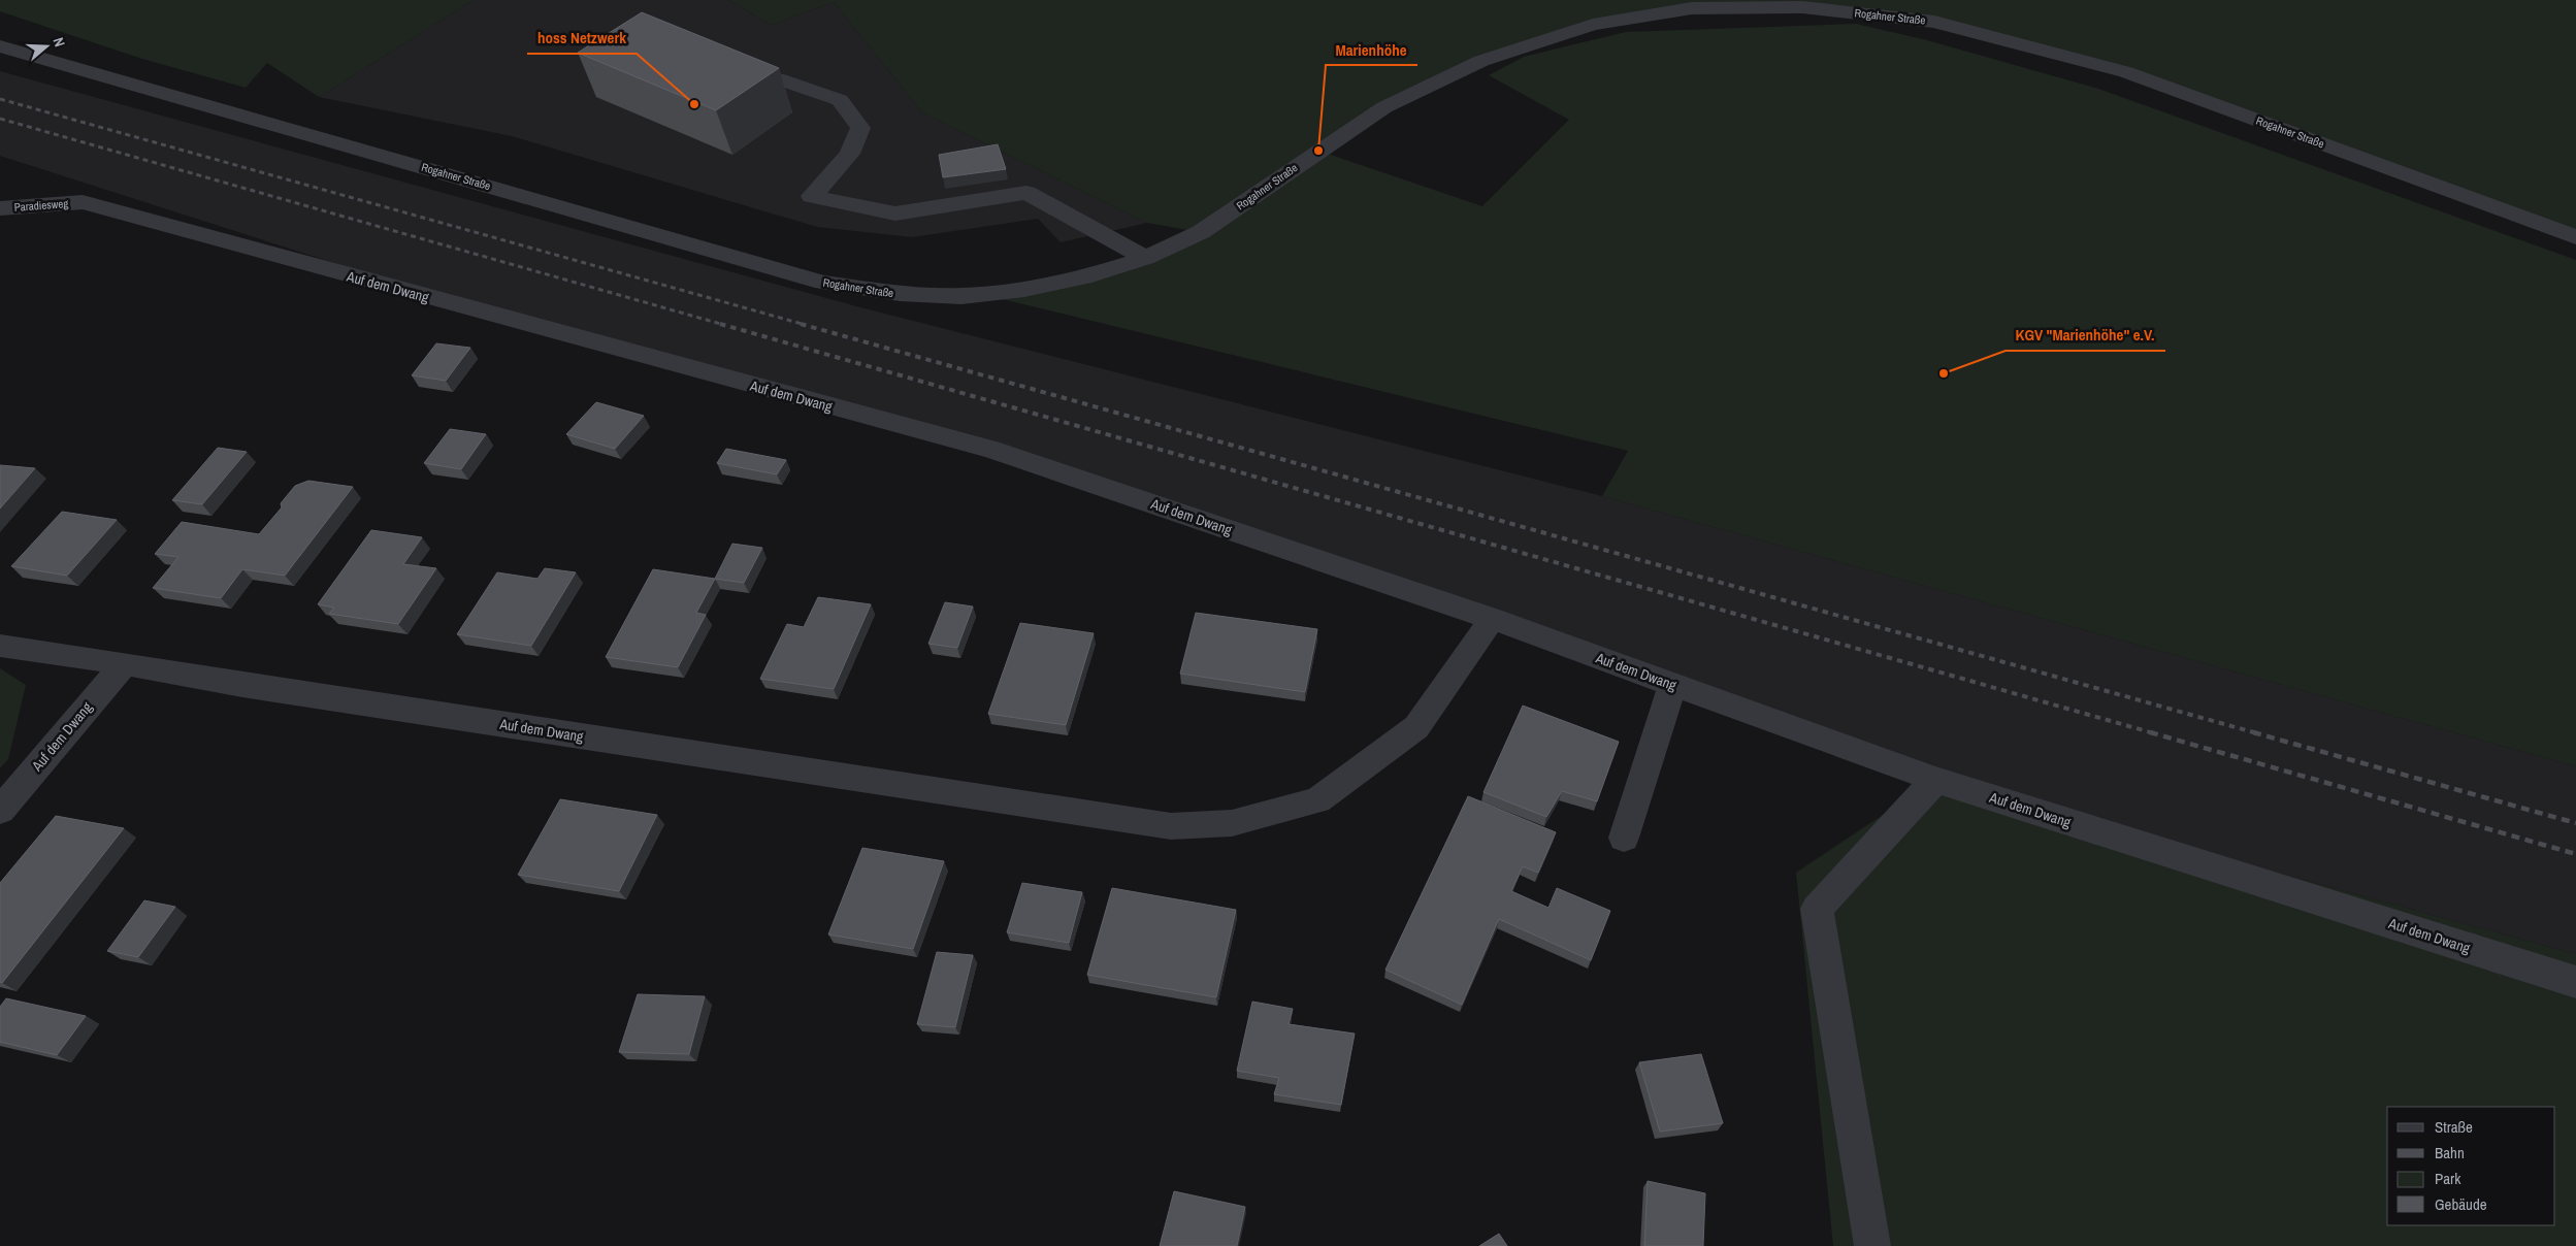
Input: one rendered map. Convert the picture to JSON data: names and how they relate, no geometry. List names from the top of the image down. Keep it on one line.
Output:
{"streets":{"street":["Rogahner Straße","Paradiesweg","Auf dem Dwang"]},"crossings":[["Paradiesweg","Auf dem Dwang"]],"places":["hoss Netzwerk","Marienhöhe","KGV \"Marienhöhe\" e.V."],"legend":["Straße","Bahn","Park","Gebäude"],"north":"right"}
